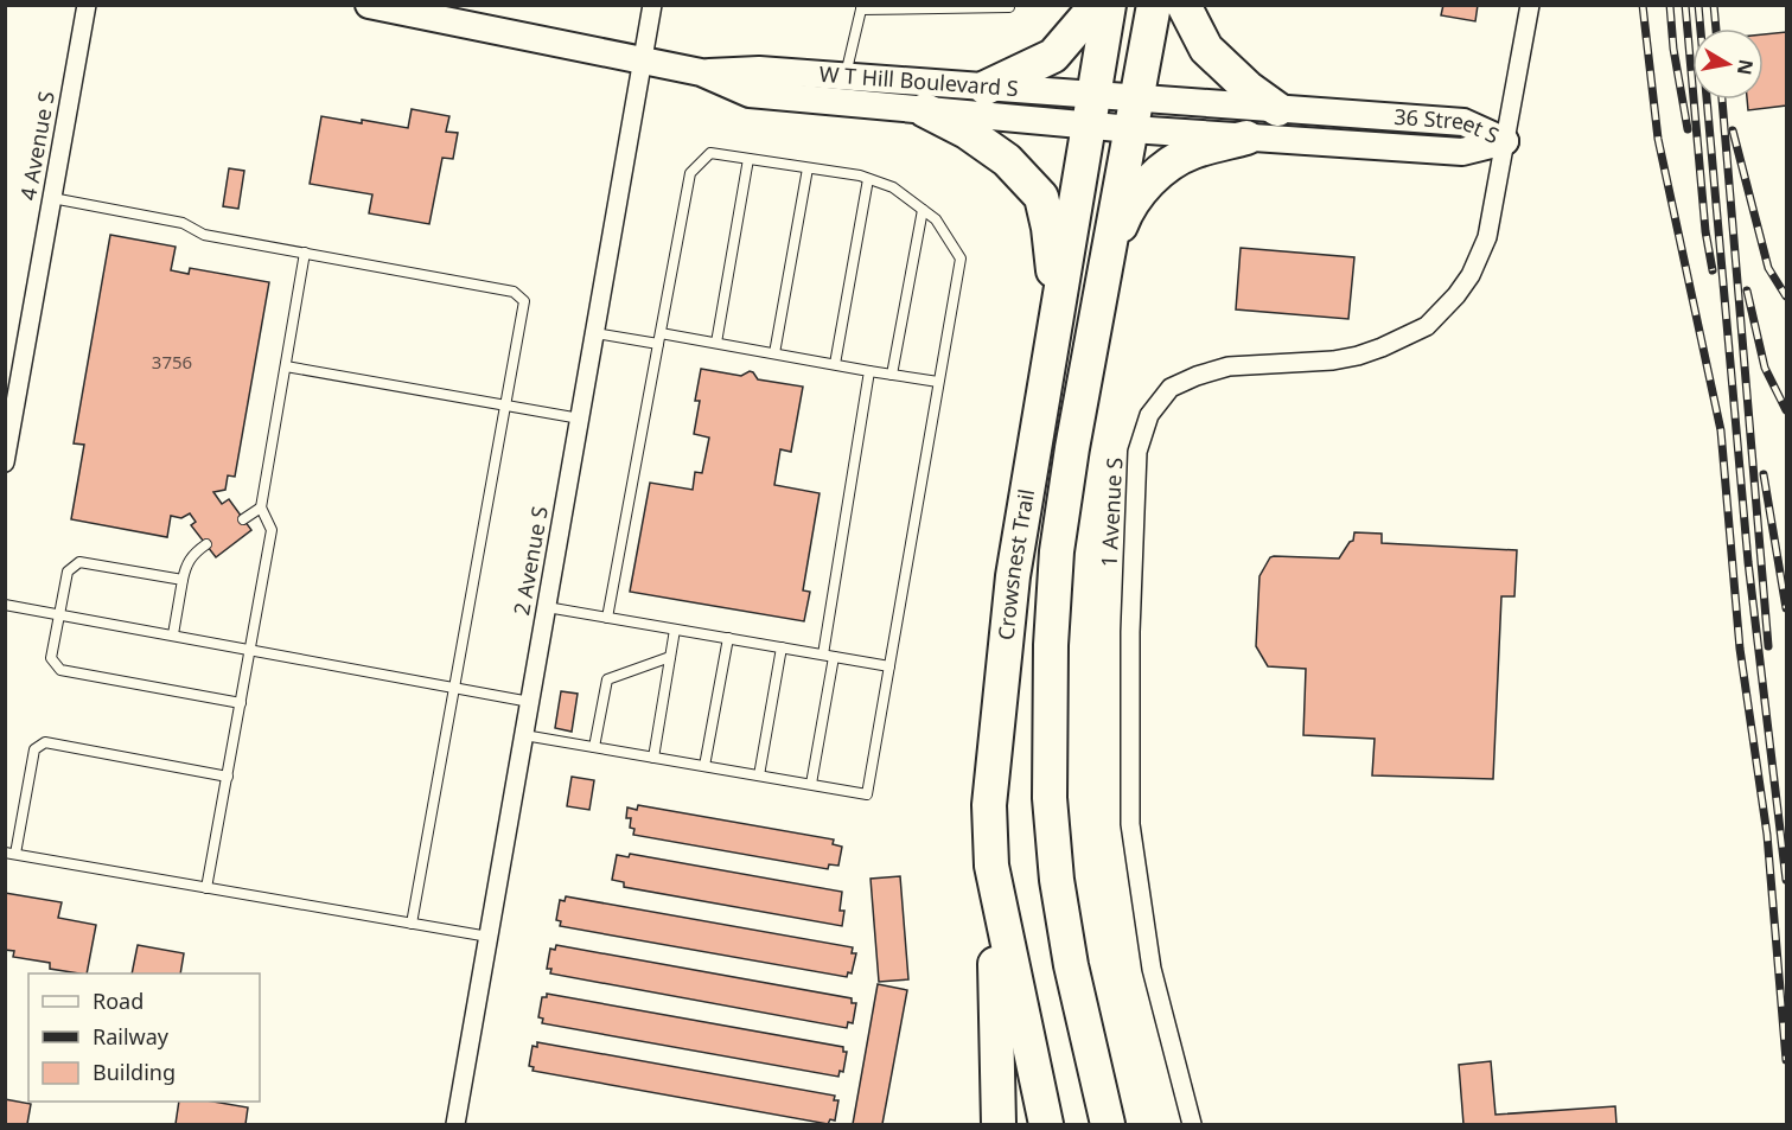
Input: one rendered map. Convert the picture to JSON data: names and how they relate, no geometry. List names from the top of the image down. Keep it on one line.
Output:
{"streets":{"highway":["Crowsnest Trail"],"street":["W T Hill Boulevard S","36 Street S","4 Avenue S","1 Avenue S","2 Avenue S"]},"crossings":[["W T Hill Boulevard S","2 Avenue S"],["W T Hill Boulevard S","Crowsnest Trail"],["36 Street S","1 Avenue S"],["36 Street S","Crowsnest Trail"]],"house_numbers":["3756"],"legend":["Road","Railway","Building"],"north":"right"}
